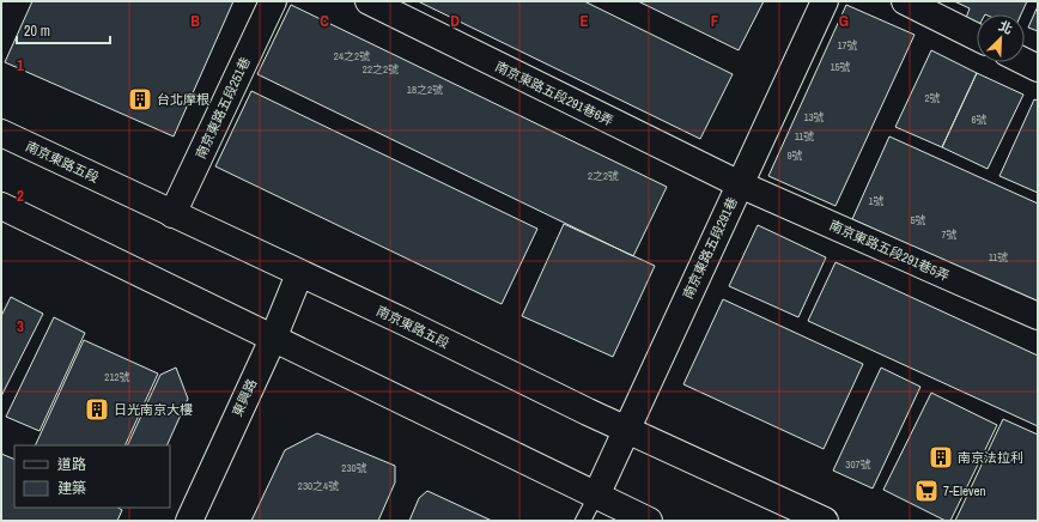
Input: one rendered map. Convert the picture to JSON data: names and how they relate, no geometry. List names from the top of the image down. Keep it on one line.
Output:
{"streets":{"street":["南京東路五段291巷6弄","南京東路五段251巷","南京東路五段","南京東路五段291巷","南京東路五段291巷5弄","東興路"]},"crossings":[["南京東路五段291巷6弄","南京東路五段291巷"],["南京東路五段291巷6弄","南京東路五段291巷5弄"],["南京東路五段251巷","南京東路五段"],["南京東路五段","南京東路五段291巷"],["南京東路五段","東興路"],["南京東路五段291巷","南京東路五段291巷5弄"]],"places":{"building":["台北摩根","日光南京大樓","南京法拉利"],"supermarket":["7-Eleven"]},"house_numbers":["17號","24之2號","15號","22之2號","18之2號","2號","13號","6號","11號","9號","2之2號","1號","5號","7號","11號","212號","307號","230號","230之4號"],"legend":["道路","建築"],"scale_bar":"20 m","north":"top right","grid":{"columns":["B","C","D","E","F","G"],"rows":["1","2","3"]}}
